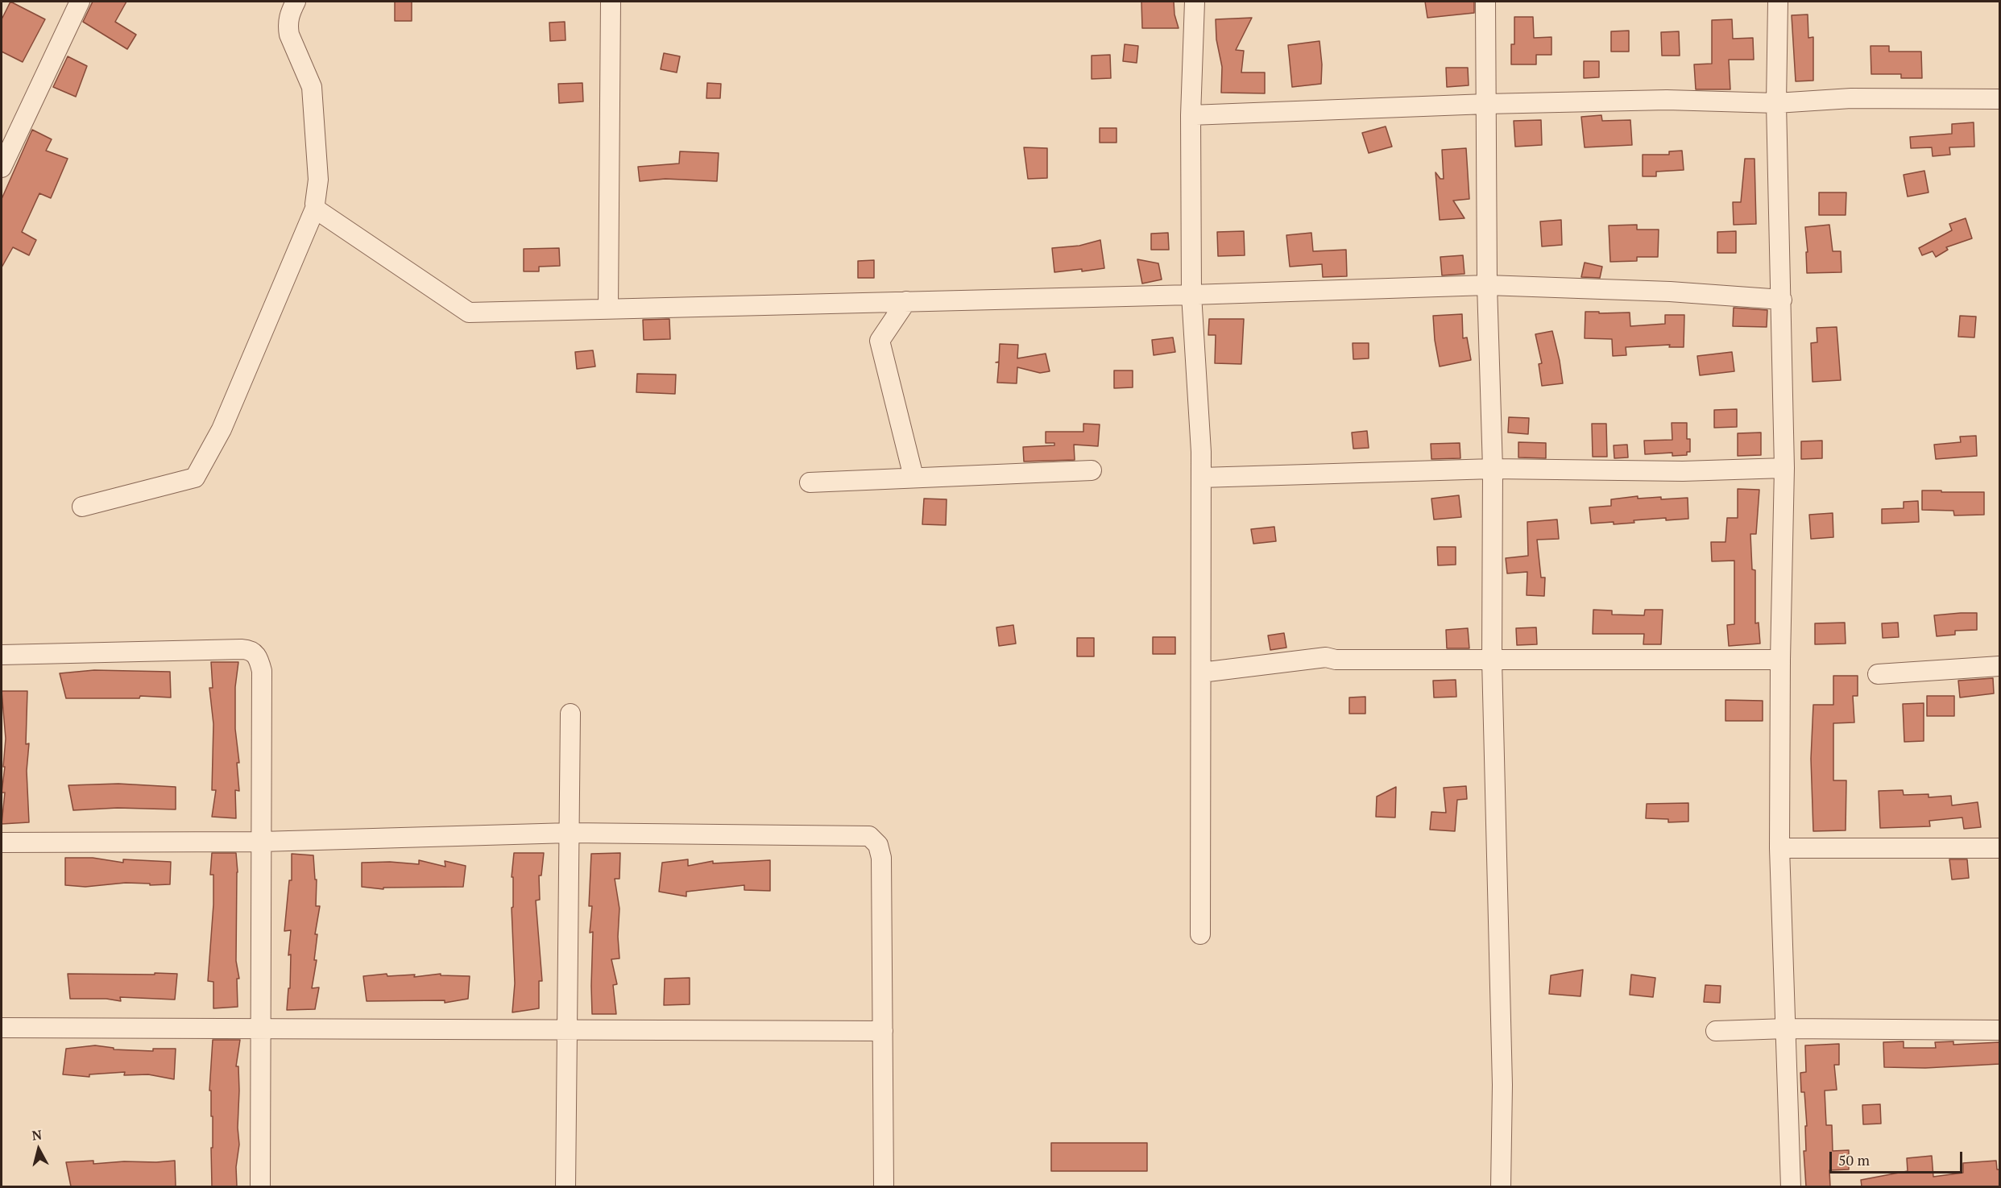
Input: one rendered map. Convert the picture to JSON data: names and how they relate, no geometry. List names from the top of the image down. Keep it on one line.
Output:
{"scale_bar":"50 m","north":"top"}
